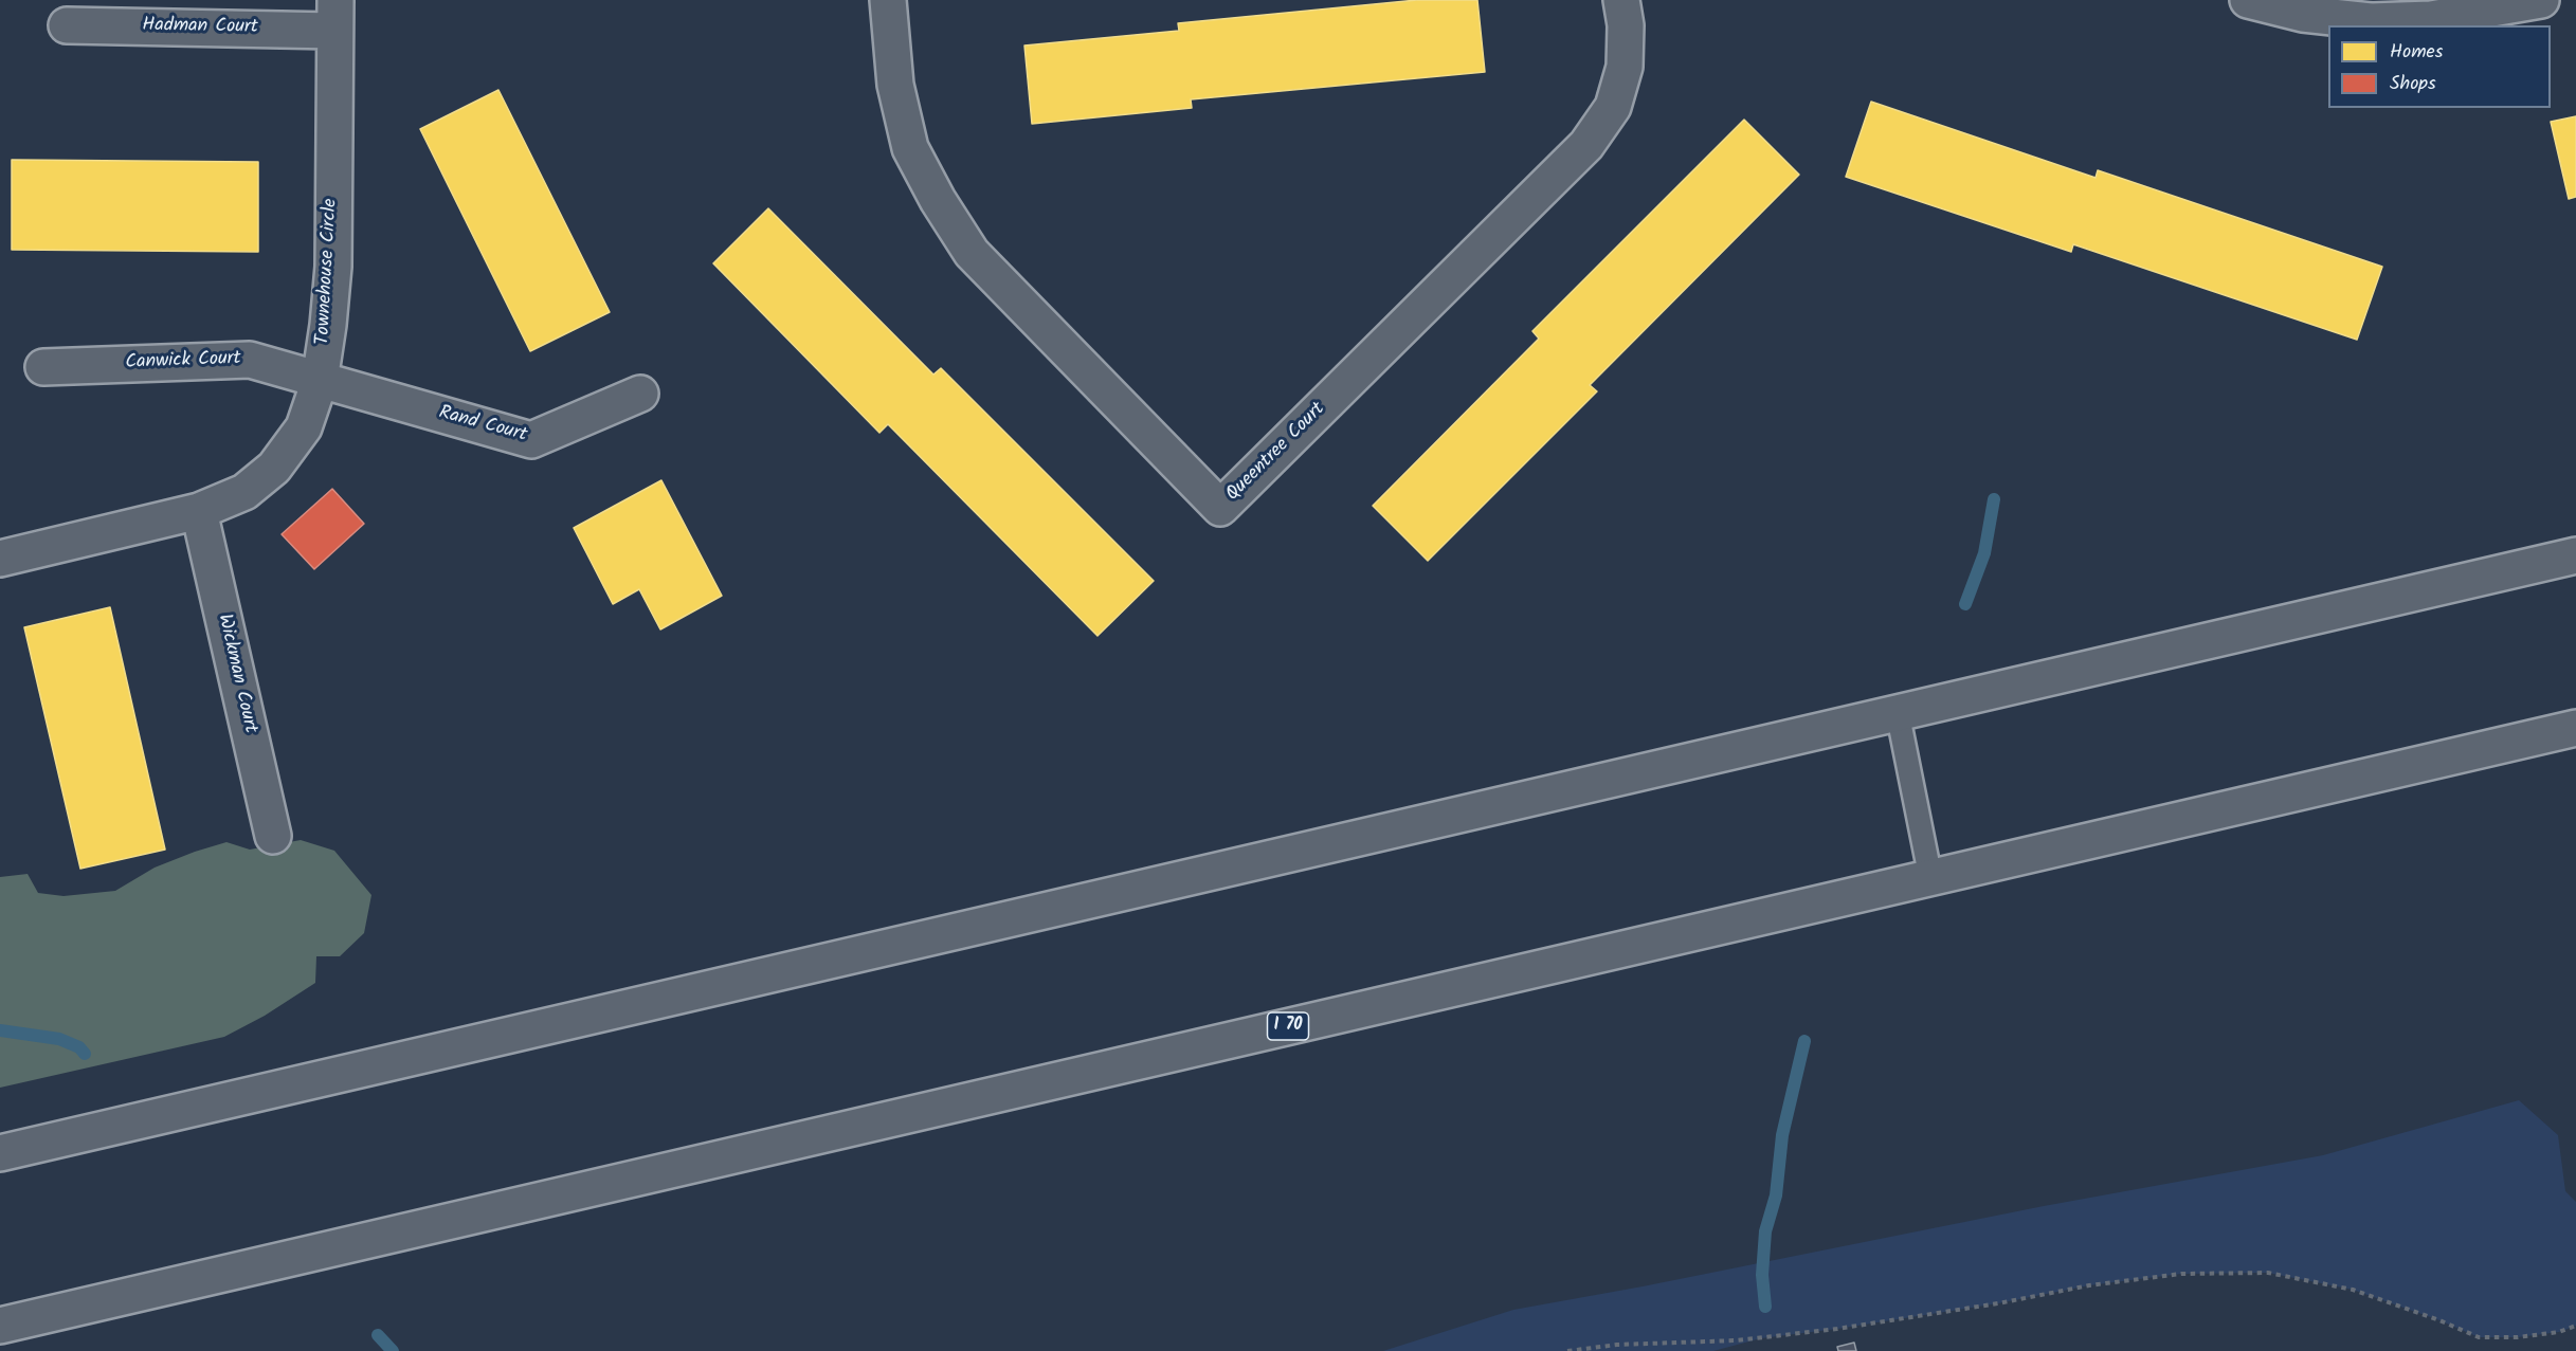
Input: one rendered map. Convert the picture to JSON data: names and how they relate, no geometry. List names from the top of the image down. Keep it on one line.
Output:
{"streets":{"main road":["Hadman Court","Townehouse Circle","Canwick Court","Rand Court","Queentree Court","Wickman Court","I 70"]},"crossings":[["Hadman Court","Townehouse Circle"],["Townehouse Circle","Canwick Court"],["Townehouse Circle","Rand Court"],["Townehouse Circle","Wickman Court"],["Canwick Court","Rand Court"]],"legend":["Homes","Shops"]}
